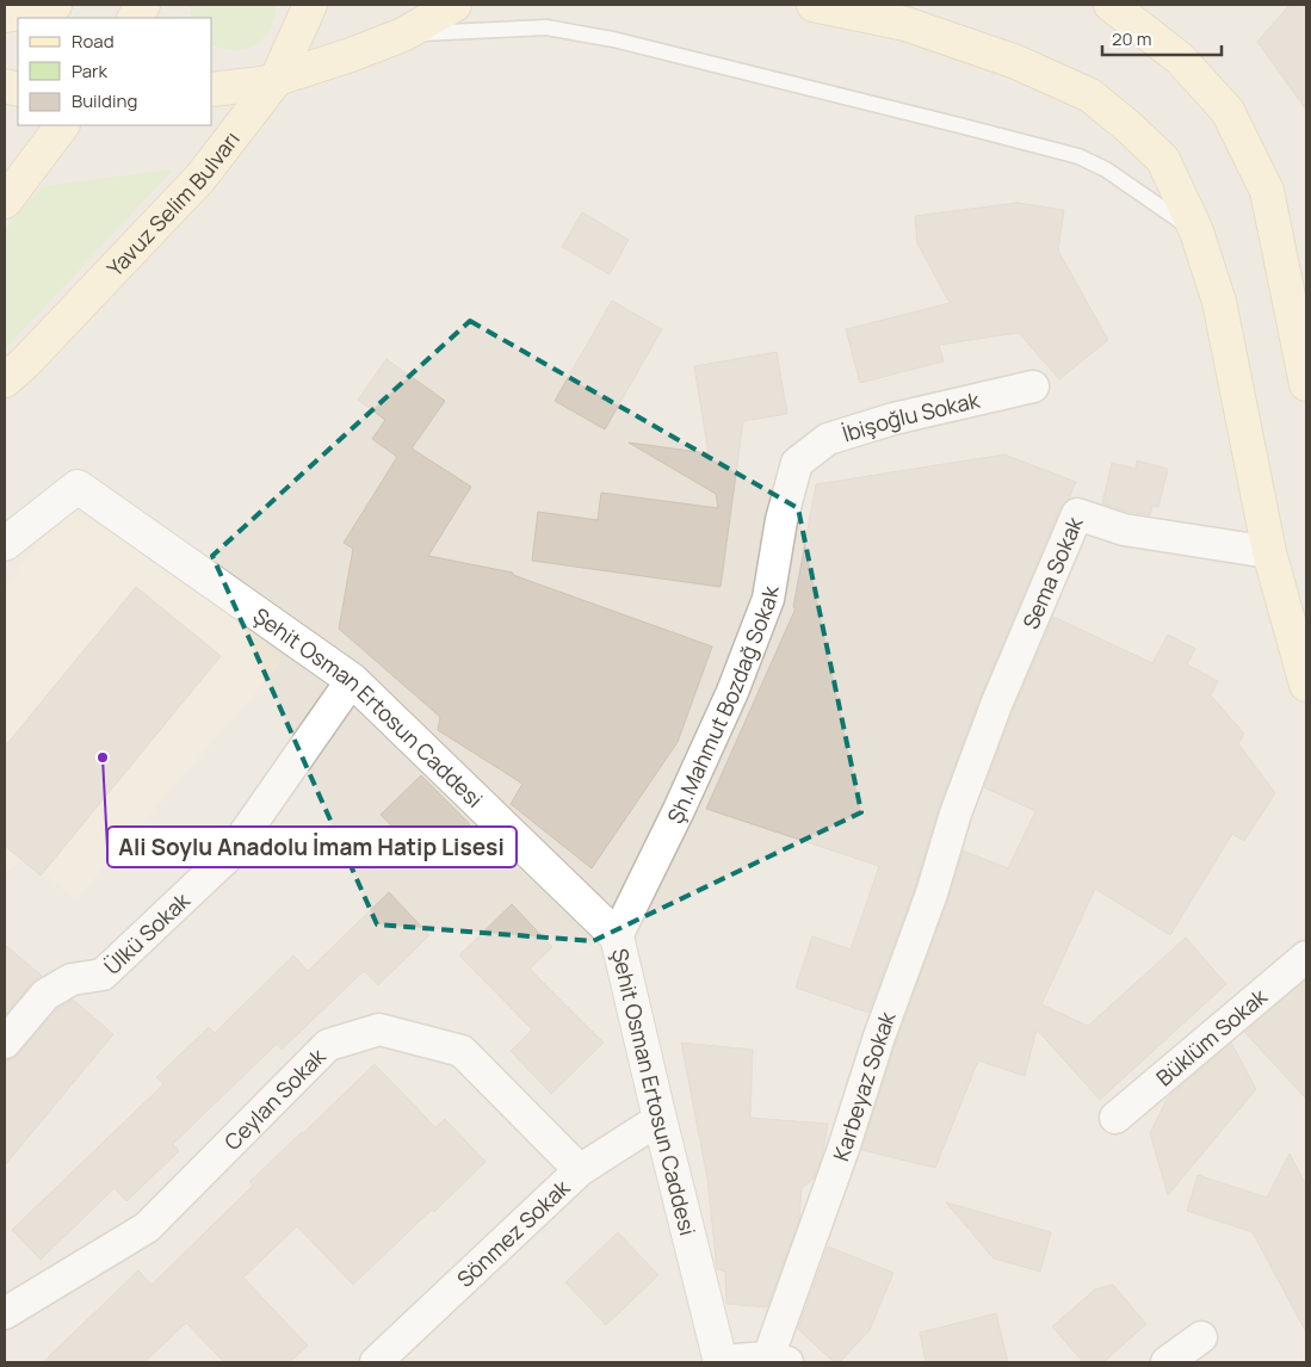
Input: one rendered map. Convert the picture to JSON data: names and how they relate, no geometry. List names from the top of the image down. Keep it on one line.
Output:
{"streets":{"main road":["Yavuz Selim Bulvarı"],"street":["İbişoğlu Sokak","Sema Sokak","Şh.Mahmut Bozdağ Sokak","Şehit Osman Ertosun Caddesi","Ülkü Sokak","Büklüm Sokak","Karbeyaz Sokak","Ceylan Sokak","Sönmez Sokak"]},"crossings":[["İbişoğlu Sokak","Şh.Mahmut Bozdağ Sokak"],["Sema Sokak","Karbeyaz Sokak"],["Şh.Mahmut Bozdağ Sokak","Şehit Osman Ertosun Caddesi"],["Şehit Osman Ertosun Caddesi","Ülkü Sokak"],["Şehit Osman Ertosun Caddesi","Sönmez Sokak"],["Ceylan Sokak","Sönmez Sokak"]],"places":["Ali Soylu Anadolu İmam Hatip Lisesi"],"legend":["Road","Park","Building"],"scale_bar":"20 m"}
